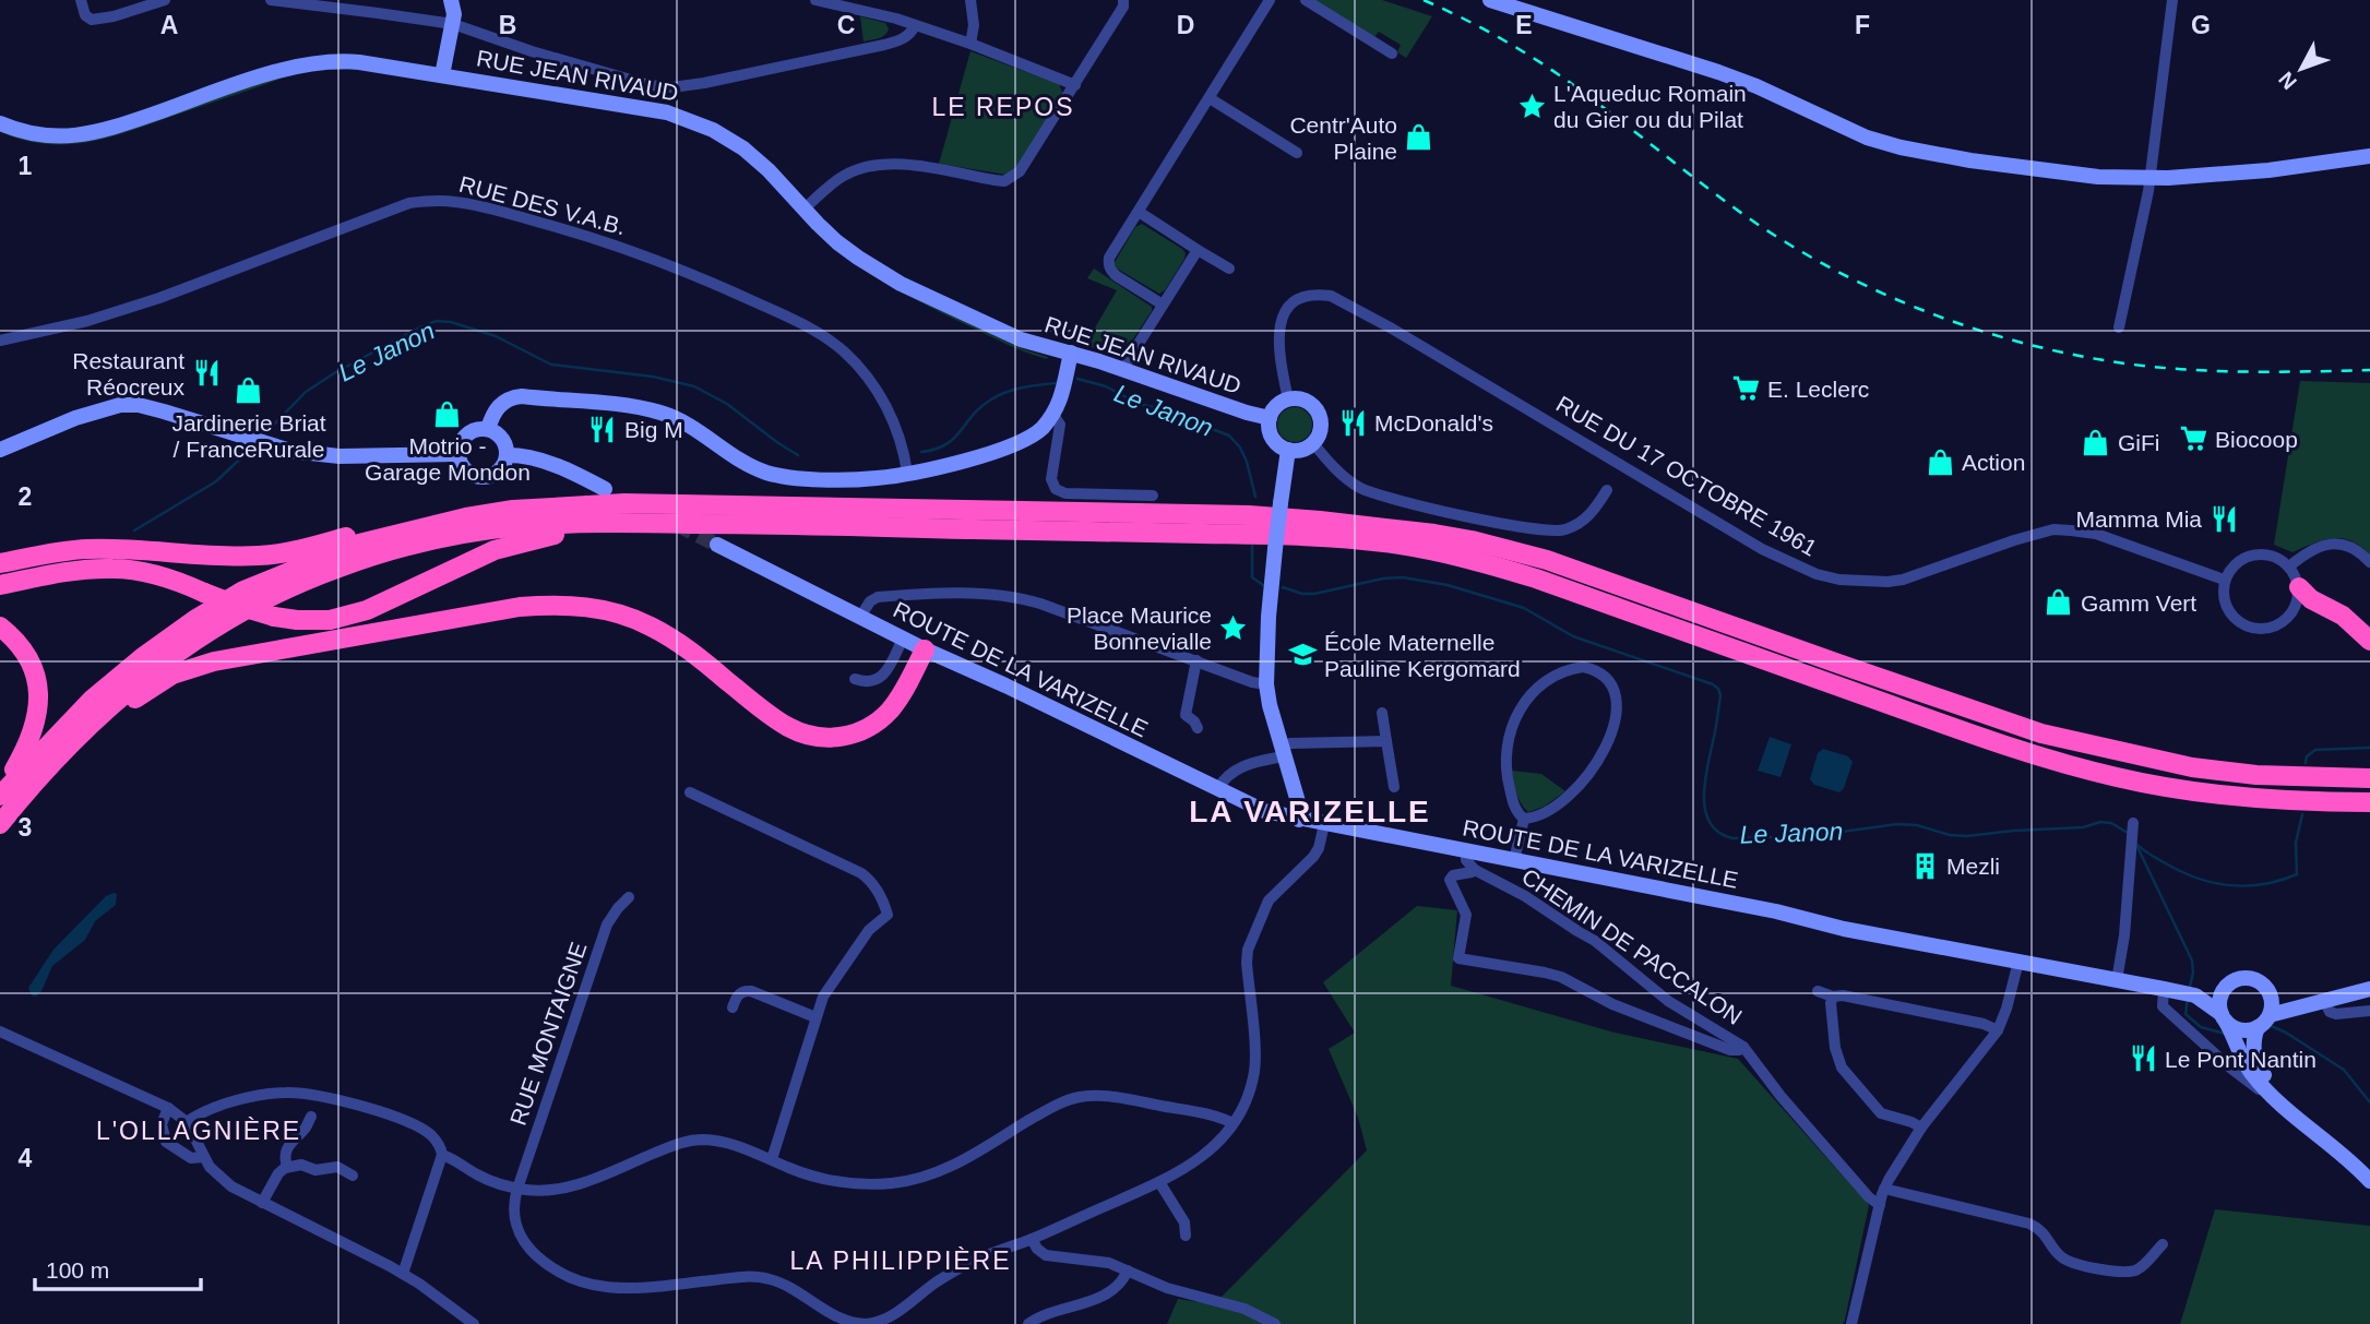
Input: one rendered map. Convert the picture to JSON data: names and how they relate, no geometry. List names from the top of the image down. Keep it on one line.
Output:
{"streets":{"main road":["RUE JEAN RIVAUD","ROUTE DE LA VARIZELLE"],"street":["RUE DES V.A.B.","RUE DU 17 OCTOBRE 1961","CHEMIN DE PACCALON","RUE MONTAIGNE"]},"crossings":[["RUE JEAN RIVAUD","RUE DU 17 OCTOBRE 1961"]],"districts":["LE REPOS","LA VARIZELLE","L'OLLAGNIÈRE","LA PHILIPPIÈRE"],"water":["Le Janon"],"places":{"place":["L'Aqueduc Romain du Gier ou du Pilat","Place Maurice Bonnevialle"],"shop":["Centr'Auto Plaine","Jardinerie Briat / FranceRurale","Motrio - Garage Mondon","GiFi","Action","Gamm Vert"],"restaurant":["Restaurant Réocreux","McDonald's","Big M","Mamma Mia","Le Pont Nantin"],"supermarket":["E. Leclerc","Biocoop"],"school or university":["École Maternelle Pauline Kergomard"],"building":["Mezli"]},"scale_bar":"100 m","north":"bottom left","grid":{"columns":["A","B","C","D","E","F","G"],"rows":["1","2","3","4"]}}
